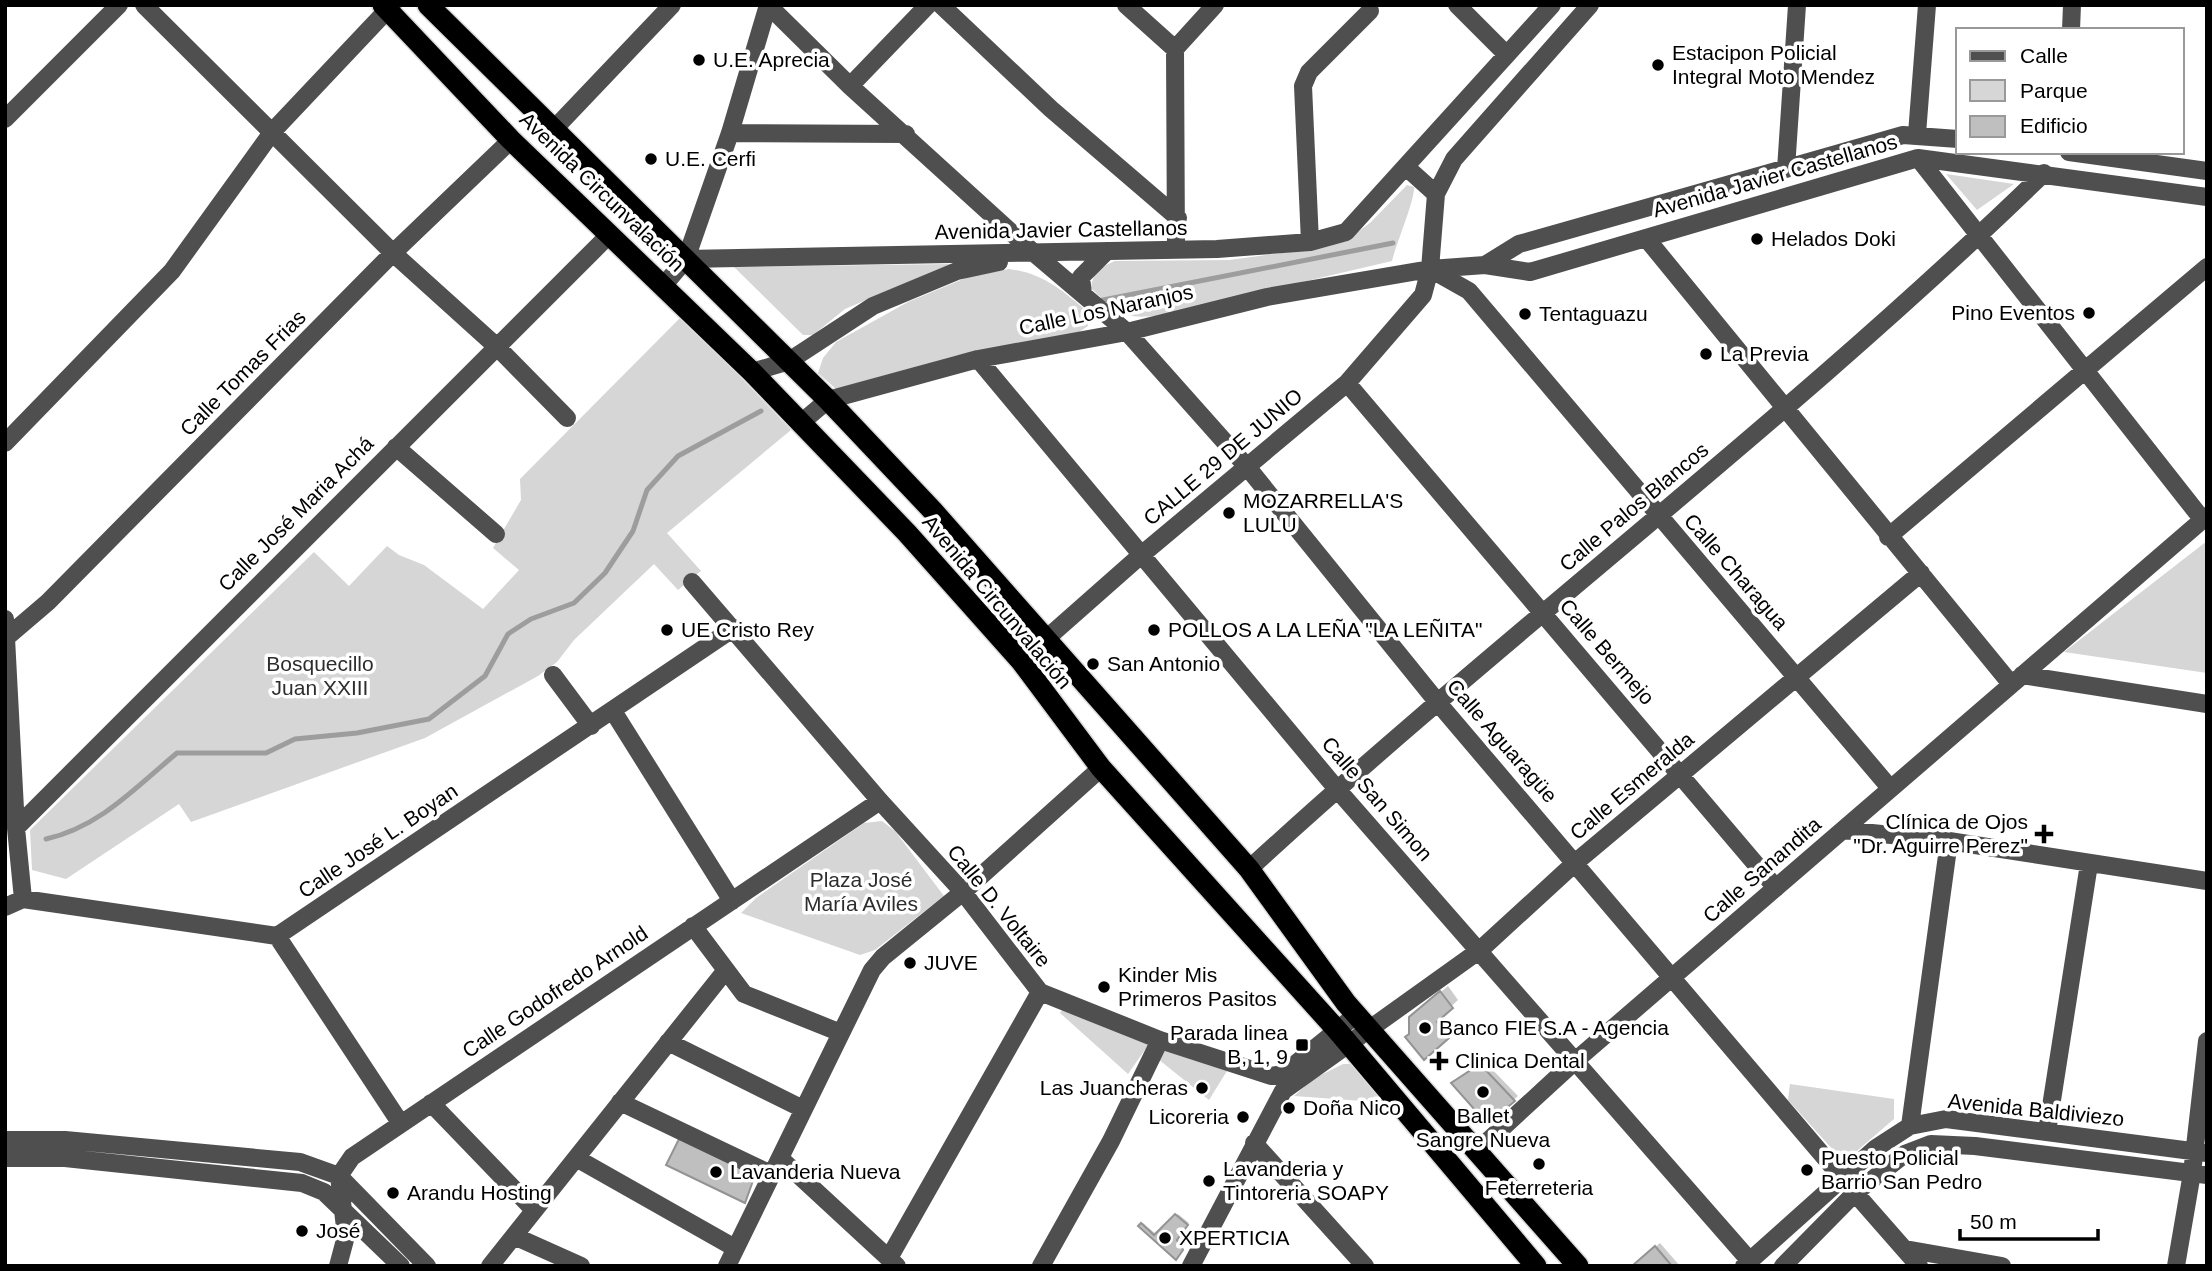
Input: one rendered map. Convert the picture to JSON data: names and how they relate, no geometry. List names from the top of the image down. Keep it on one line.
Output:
{"streets":{"highway":["Avenida Circunvalación"],"street":["Avenida Javier Castellanos","Calle Los Naranjos","Calle Tomas Frias","CALLE 29 DE JUNIO","Calle Palos Blancos","Calle José Maria Achá","Calle Charagua","Calle Bermejo","Calle Aguaragüe","Calle Esmeralda","Calle San Simon","Calle José L. Boyan","Calle Sanandita","Calle D. Voltaire","Calle Godofredo Arnold","Avenida Baldiviezo"]},"crossings":[["Avenida Javier Castellanos","Avenida Circunvalación"],["Avenida Javier Castellanos","Calle Los Naranjos"],["Avenida Javier Castellanos","CALLE 29 DE JUNIO"],["Avenida Javier Castellanos","Calle Palos Blancos"],["Avenida Javier Castellanos","Calle Charagua"],["Avenida Javier Castellanos","Calle Aguaragüe"],["Avenida Circunvalación","Calle Los Naranjos"],["Avenida Circunvalación","Calle Tomas Frias"],["Avenida Circunvalación","CALLE 29 DE JUNIO"],["Avenida Circunvalación","Calle Palos Blancos"],["Avenida Circunvalación","Calle José Maria Achá"],["Avenida Circunvalación","Calle Esmeralda"],["Avenida Circunvalación","Calle Sanandita"],["Avenida Circunvalación","Calle D. Voltaire"],["Calle Los Naranjos","CALLE 29 DE JUNIO"],["Calle Los Naranjos","Calle Charagua"],["Calle Los Naranjos","Calle Aguaragüe"],["Calle Los Naranjos","Calle San Simon"],["CALLE 29 DE JUNIO","Calle Charagua"],["CALLE 29 DE JUNIO","Calle Bermejo"],["CALLE 29 DE JUNIO","Calle Aguaragüe"],["CALLE 29 DE JUNIO","Calle San Simon"],["Calle Palos Blancos","Calle Charagua"],["Calle Palos Blancos","Calle Bermejo"],["Calle Palos Blancos","Calle Aguaragüe"],["Calle Palos Blancos","Calle San Simon"],["Calle Charagua","Calle Esmeralda"],["Calle Charagua","Calle Sanandita"],["Calle Bermejo","Calle Esmeralda"],["Calle Bermejo","Calle Sanandita"],["Calle Aguaragüe","Calle Esmeralda"],["Calle Aguaragüe","Calle Sanandita"],["Calle Aguaragüe","Avenida Baldiviezo"],["Calle Esmeralda","Calle San Simon"],["Calle Esmeralda","Calle D. Voltaire"],["Calle San Simon","Calle Sanandita"],["Calle San Simon","Avenida Baldiviezo"],["Calle José L. Boyan","Calle D. Voltaire"],["Calle D. Voltaire","Calle Godofredo Arnold"]],"parks":["Bosquecillo Juan XXIII","Plaza José María Aviles"],"places":{"other":["U.E. Aprecia","Estacipon Policial Integral Moto Mendez","U.E. Cerfi","Helados Doki","Pino Eventos","Tentaguazu","La Previa","MOZARRELLA'S LULU","UE Cristo Rey","POLLOS A LA LEÑA \"LA LEÑITA\"","San Antonio","JUVE","Kinder Mis Primeros Pasitos","Banco FIE S.A - Agencia","Las Juancheras","Ballet Sangre Nueva","Doña Nico","Licoreria","Feterreteria","Puesto Policial Barrio San Pedro","Lavanderia Nueva","Lavanderia y Tintoreria SOAPY","Arandu Hosting","José","XPERTICIA"],"health":["Clínica de Ojos \"Dr. Aguirre Perez\"","Clinica Dental"],"transit":["Parada linea B, 1, 9"]},"legend":["Calle","Parque","Edificio"],"scale_bar":"50 m"}
